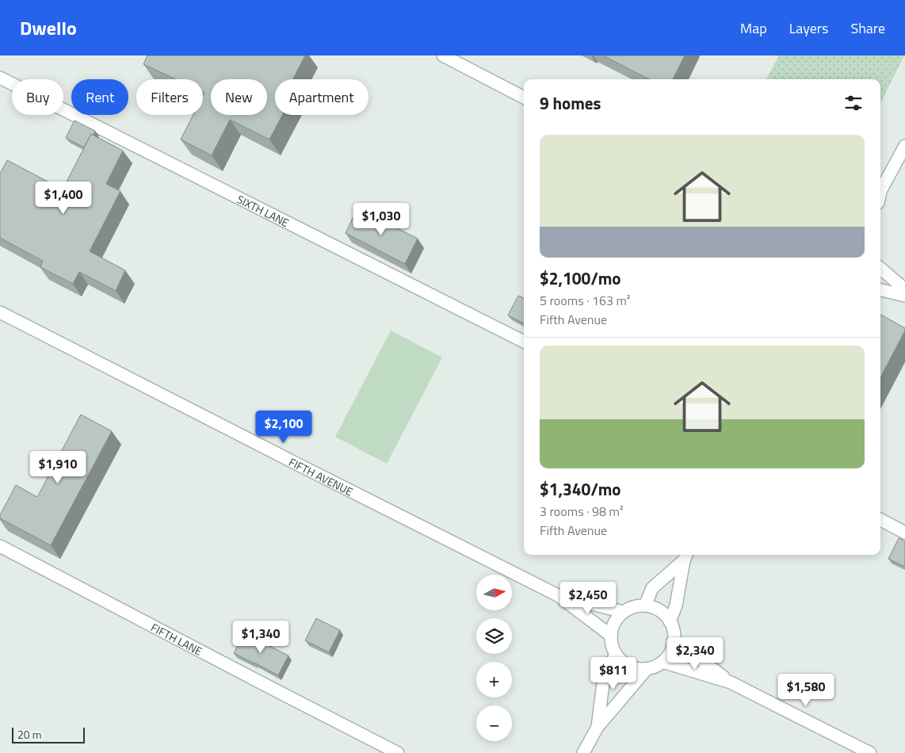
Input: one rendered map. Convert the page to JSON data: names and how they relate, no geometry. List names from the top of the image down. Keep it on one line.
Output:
{"streets":{"street":["SIXTH LANE","FIFTH AVENUE","FIFTH LANE"]},"scale_bar":"20 m","north":"right","page":{"header":"Dwello","nav":["Map","Layers","Share"],"chip":["Buy","Rent","Filters","New","Apartment"],"heading":"9 homes","list":[{"name":"$2,100/mo","note":"5 rooms · 163 m² · Fifth Avenue"},{"name":"$1,340/mo","note":"3 rooms · 98 m² · Fifth Avenue"}],"price":["$1,400","$1,030","$2,100","$1,910","$2,450","$1,340","$2,340","$811","$1,580"],"map_buttons":["+","−"],"scale":"20 m"}}
